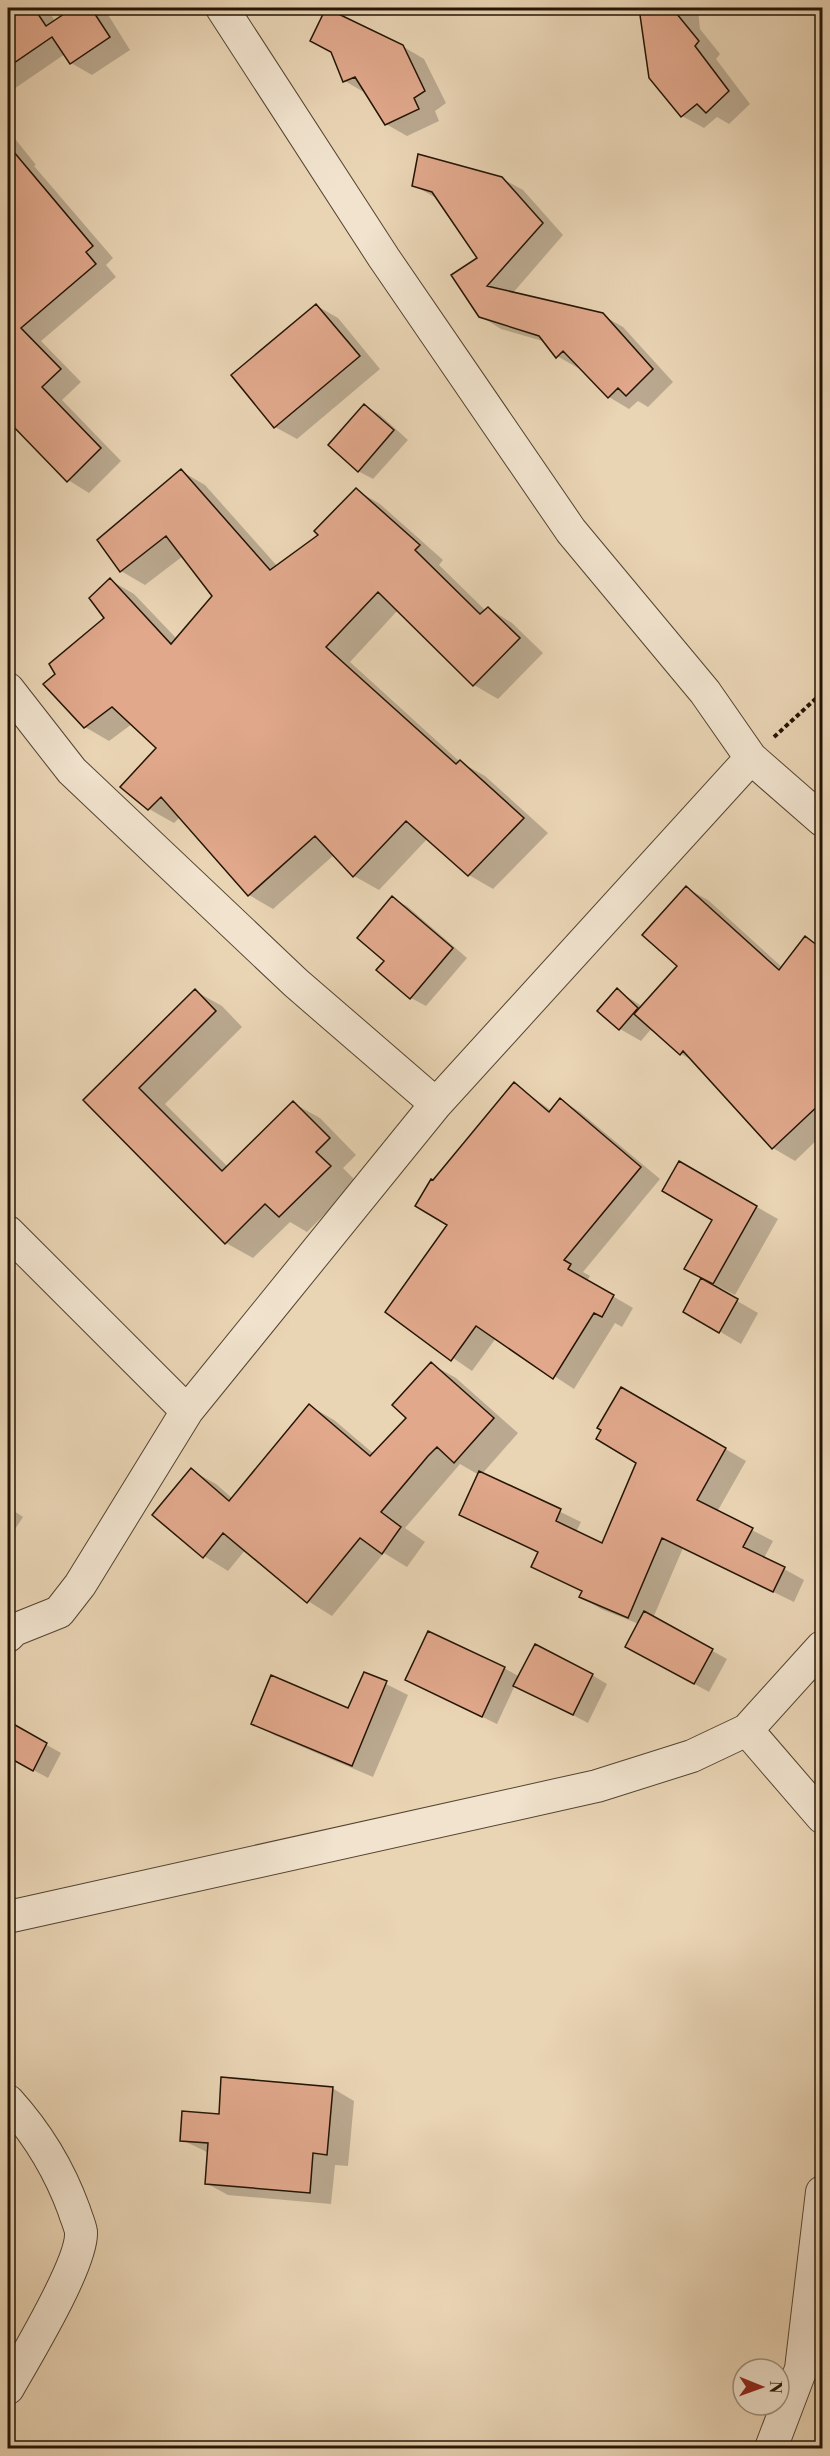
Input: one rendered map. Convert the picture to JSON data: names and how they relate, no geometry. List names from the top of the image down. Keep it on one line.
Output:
{"north":"right"}
